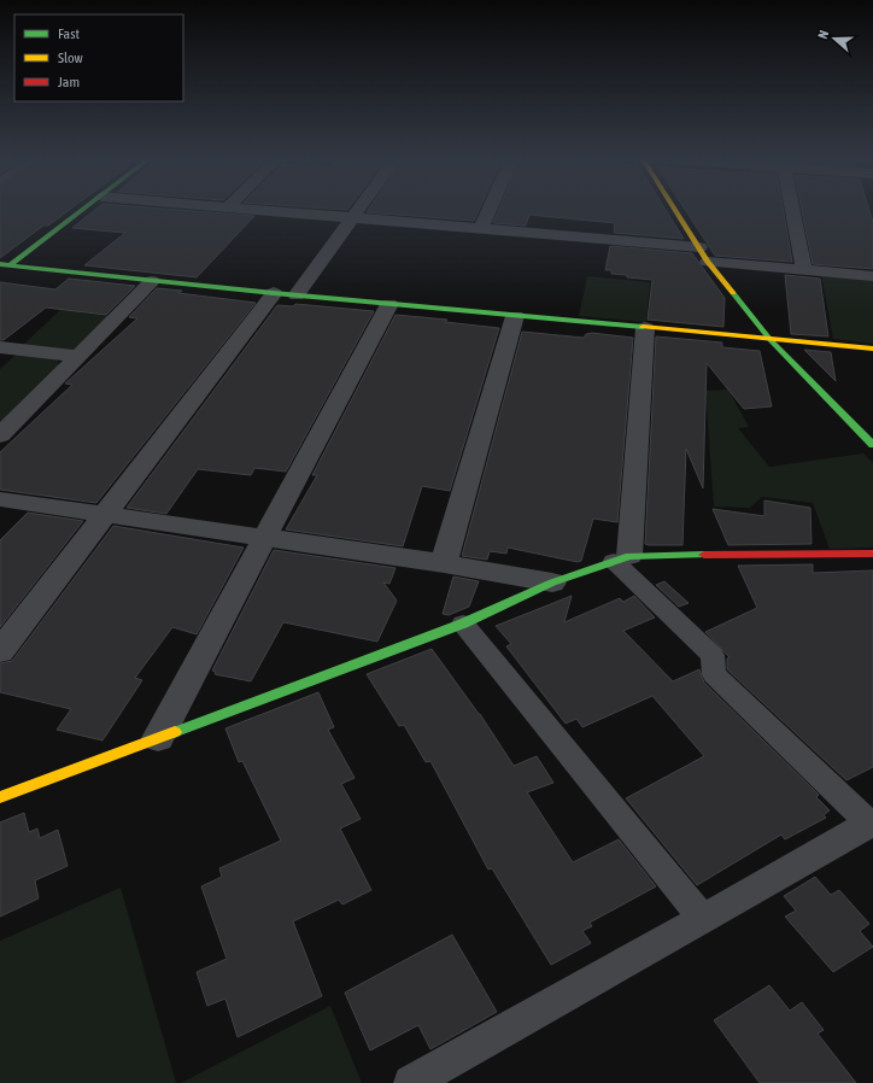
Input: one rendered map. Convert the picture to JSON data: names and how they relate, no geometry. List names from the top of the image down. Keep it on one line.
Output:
{"legend":["Fast","Slow","Jam"],"north":"left"}
